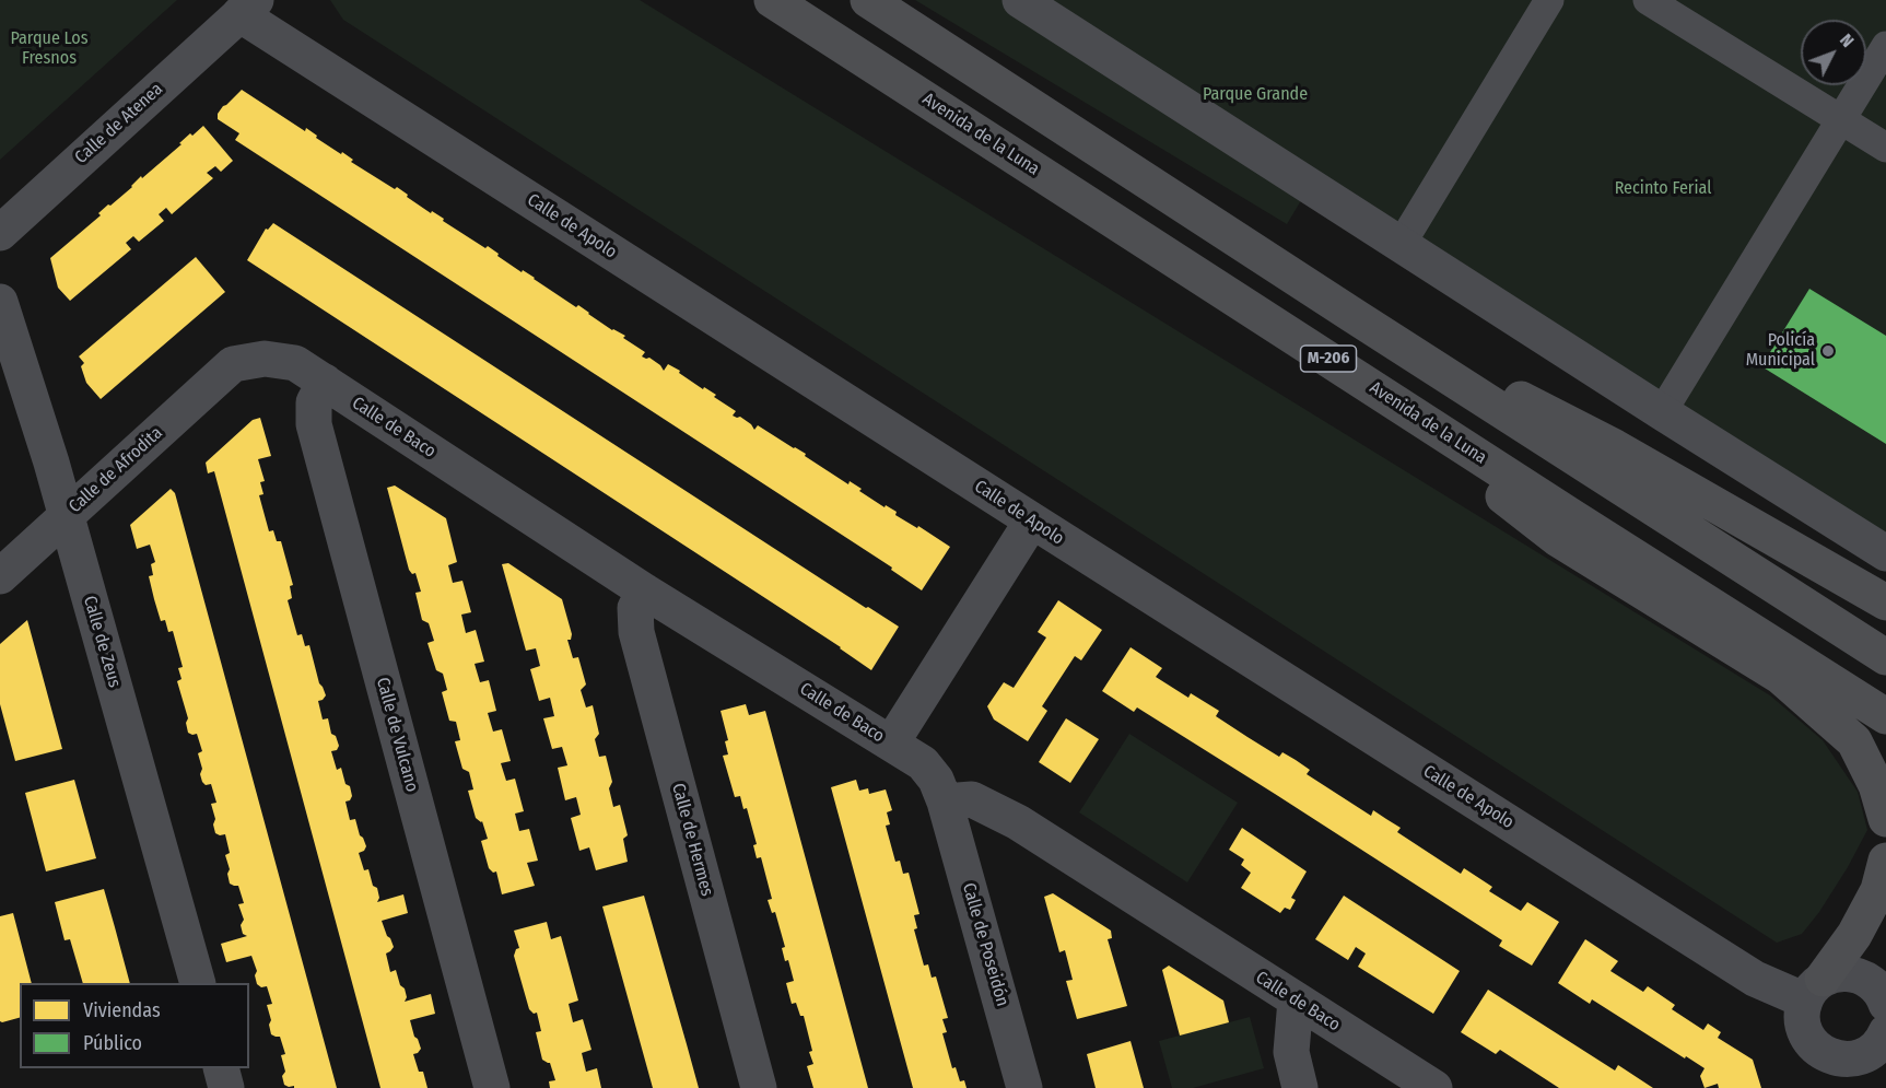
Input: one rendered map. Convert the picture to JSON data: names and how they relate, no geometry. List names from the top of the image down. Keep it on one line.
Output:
{"streets":{"main road":["Avenida de la Luna","M-206"],"street":["Calle de Atenea","Calle de Apolo","Calle de Baco","Calle de Afrodita","Calle de Zeus","Calle de Vulcano","Calle de Hermes","Calle de Poseidón"]},"crossings":[["Calle de Atenea","Calle de Apolo"],["Calle de Baco","Calle de Afrodita"],["Calle de Baco","Calle de Vulcano"],["Calle de Baco","Calle de Hermes"],["Calle de Baco","Calle de Poseidón"],["Calle de Afrodita","Calle de Zeus"]],"parks":["Parque Los Fresnos","Parque Grande","Recinto Ferial"],"places":["Policía Municipal"],"legend":["Viviendas","Público"],"north":"top right"}
